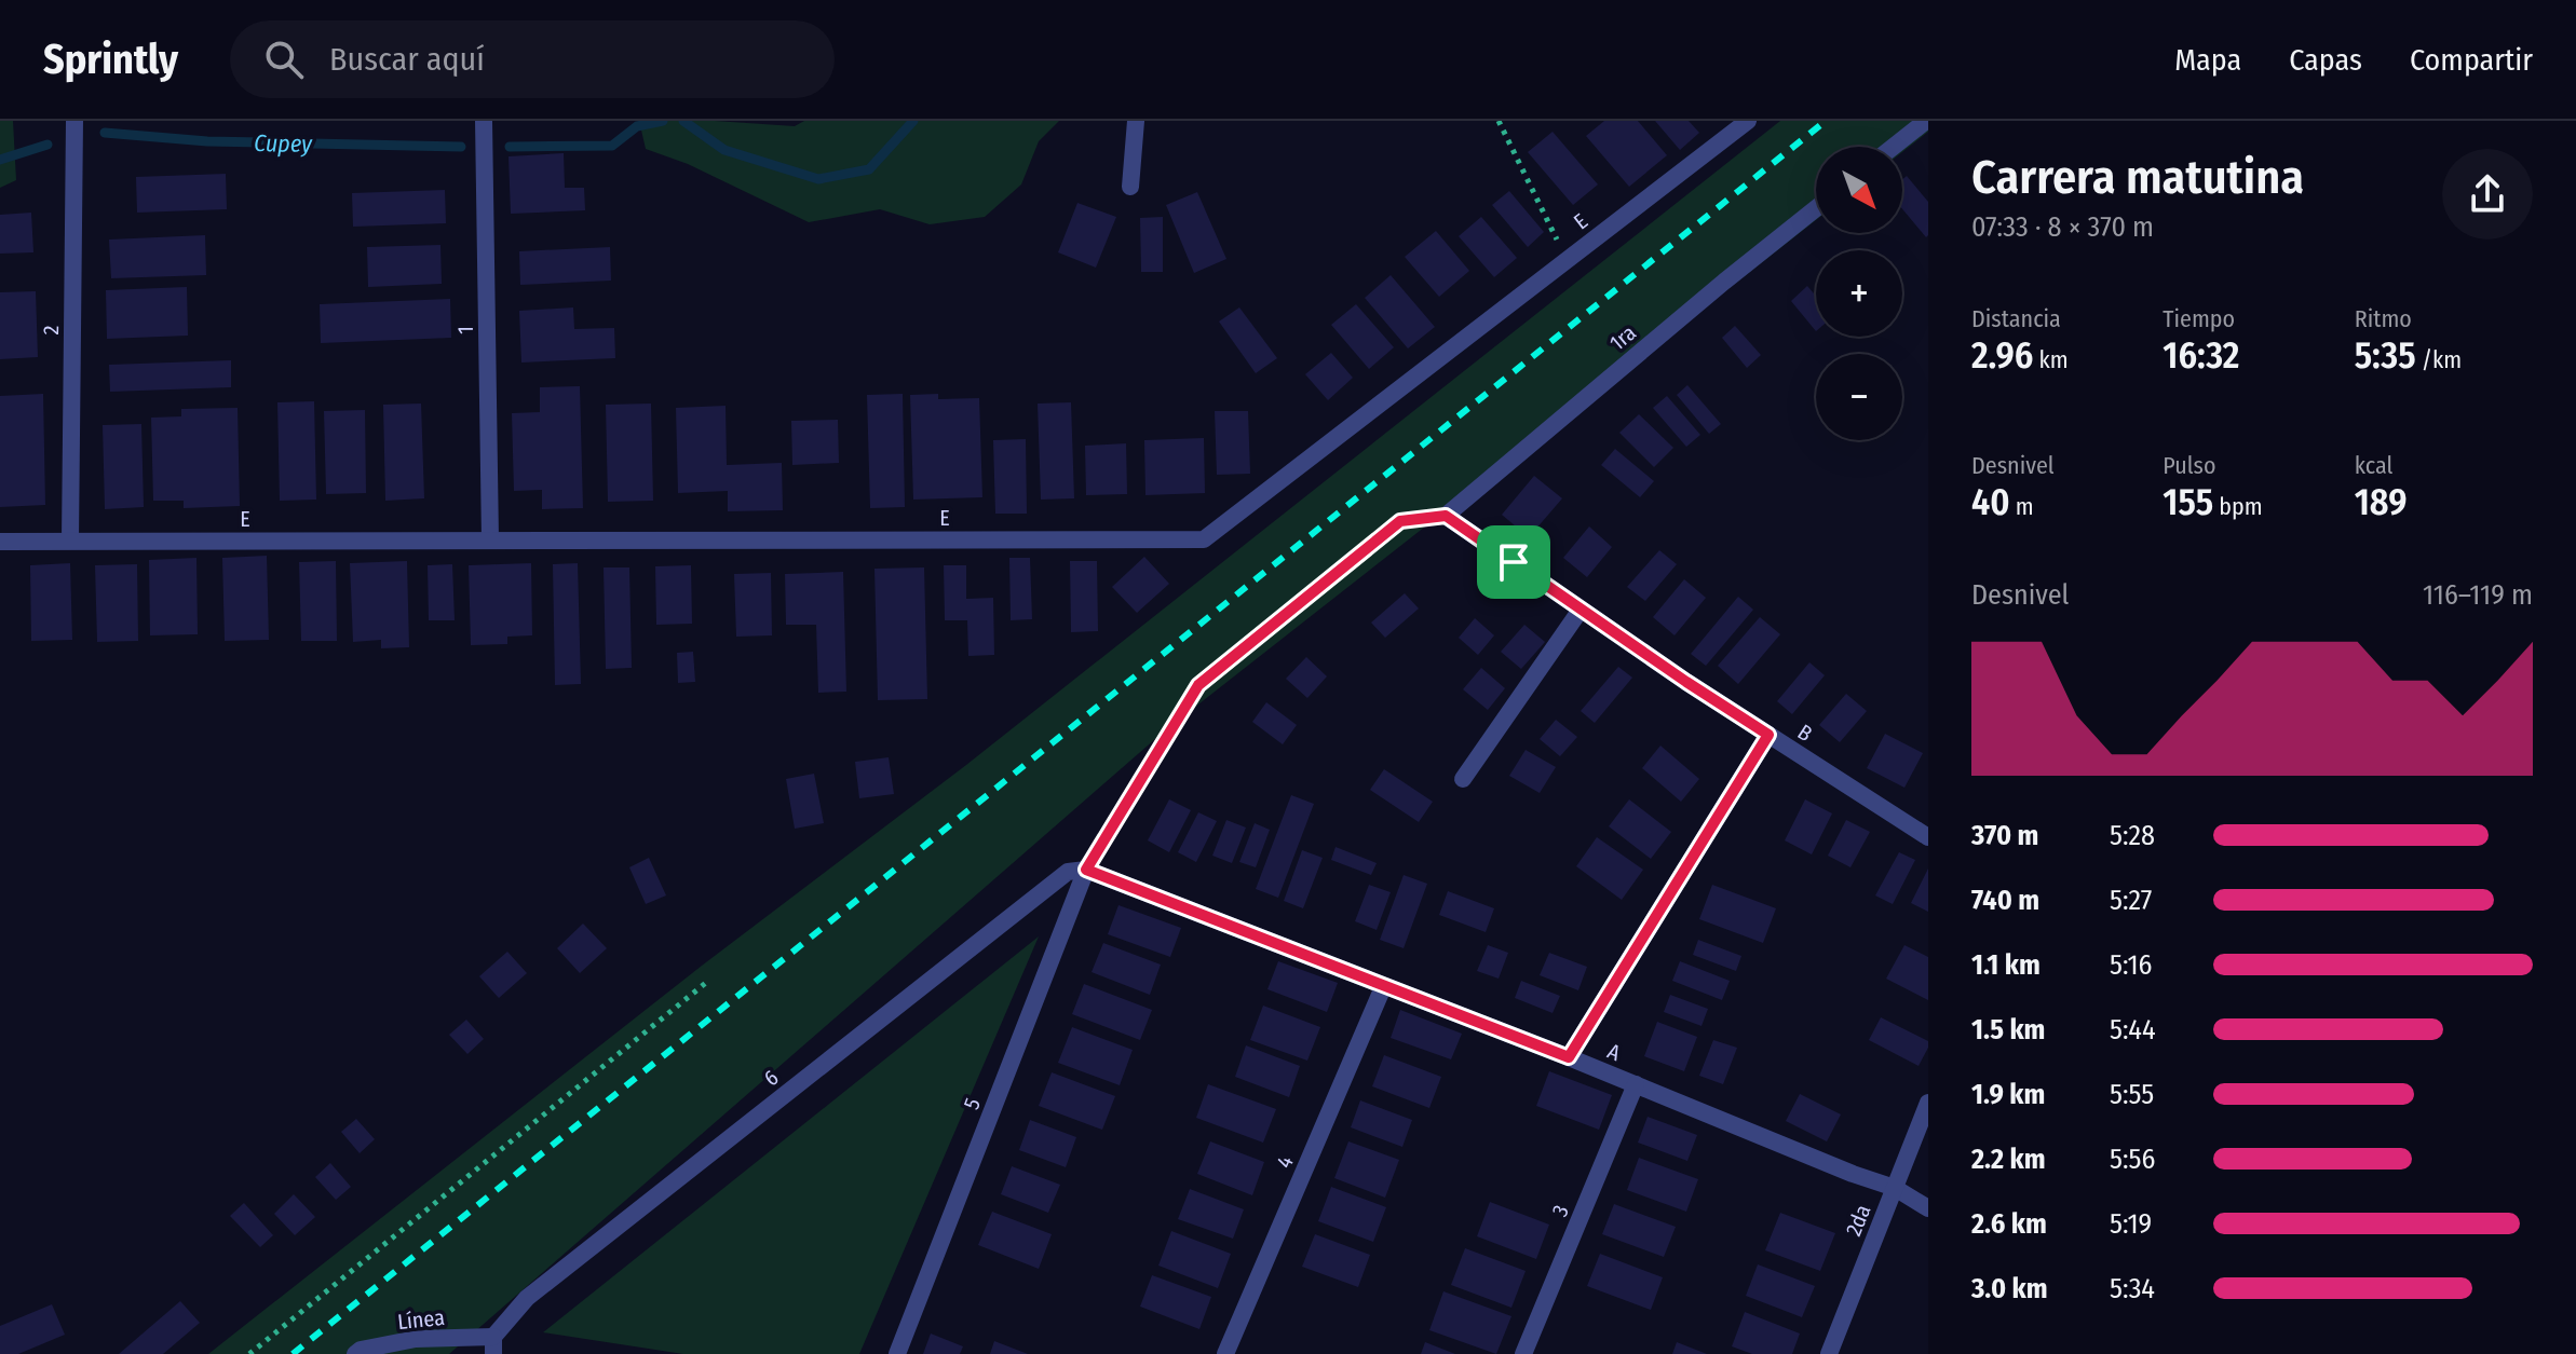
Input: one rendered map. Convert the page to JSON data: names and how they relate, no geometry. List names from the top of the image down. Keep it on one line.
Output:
{"streets":{"street":["E","2","1","1ra","B","A","6","5","4","3","2da","Línea"]},"crossings":[["E","2"],["E","1"],["1ra","B"],["A","6"],["A","5"],["A","4"],["A","3"],["A","2da"],["6","5"],["6","Línea"]],"water":["Cupey"],"north":"bottom right","page":{"header":"Sprintly","search":"Buscar aquí","nav":["Mapa","Capas","Compartir"],"heading":["Carrera matutina","07:33 · 8 × 370 m"],"map_buttons":["+","−"],"stats":[["Distancia","2.96 km"],["Tiempo","16:32"],["Ritmo","5:35 /km"],["Desnivel","40 m"],["Pulso","155 bpm"],["kcal","189"]],"chart":["Desnivel","116–119 m"],"list":[{"name":"370 m","note":"5:28"},{"name":"740 m","note":"5:27"},{"name":"1.1 km","note":"5:16"},{"name":"1.5 km","note":"5:44"},{"name":"1.9 km","note":"5:55"},{"name":"2.2 km","note":"5:56"},{"name":"2.6 km","note":"5:19"},{"name":"3.0 km","note":"5:34"}]}}
